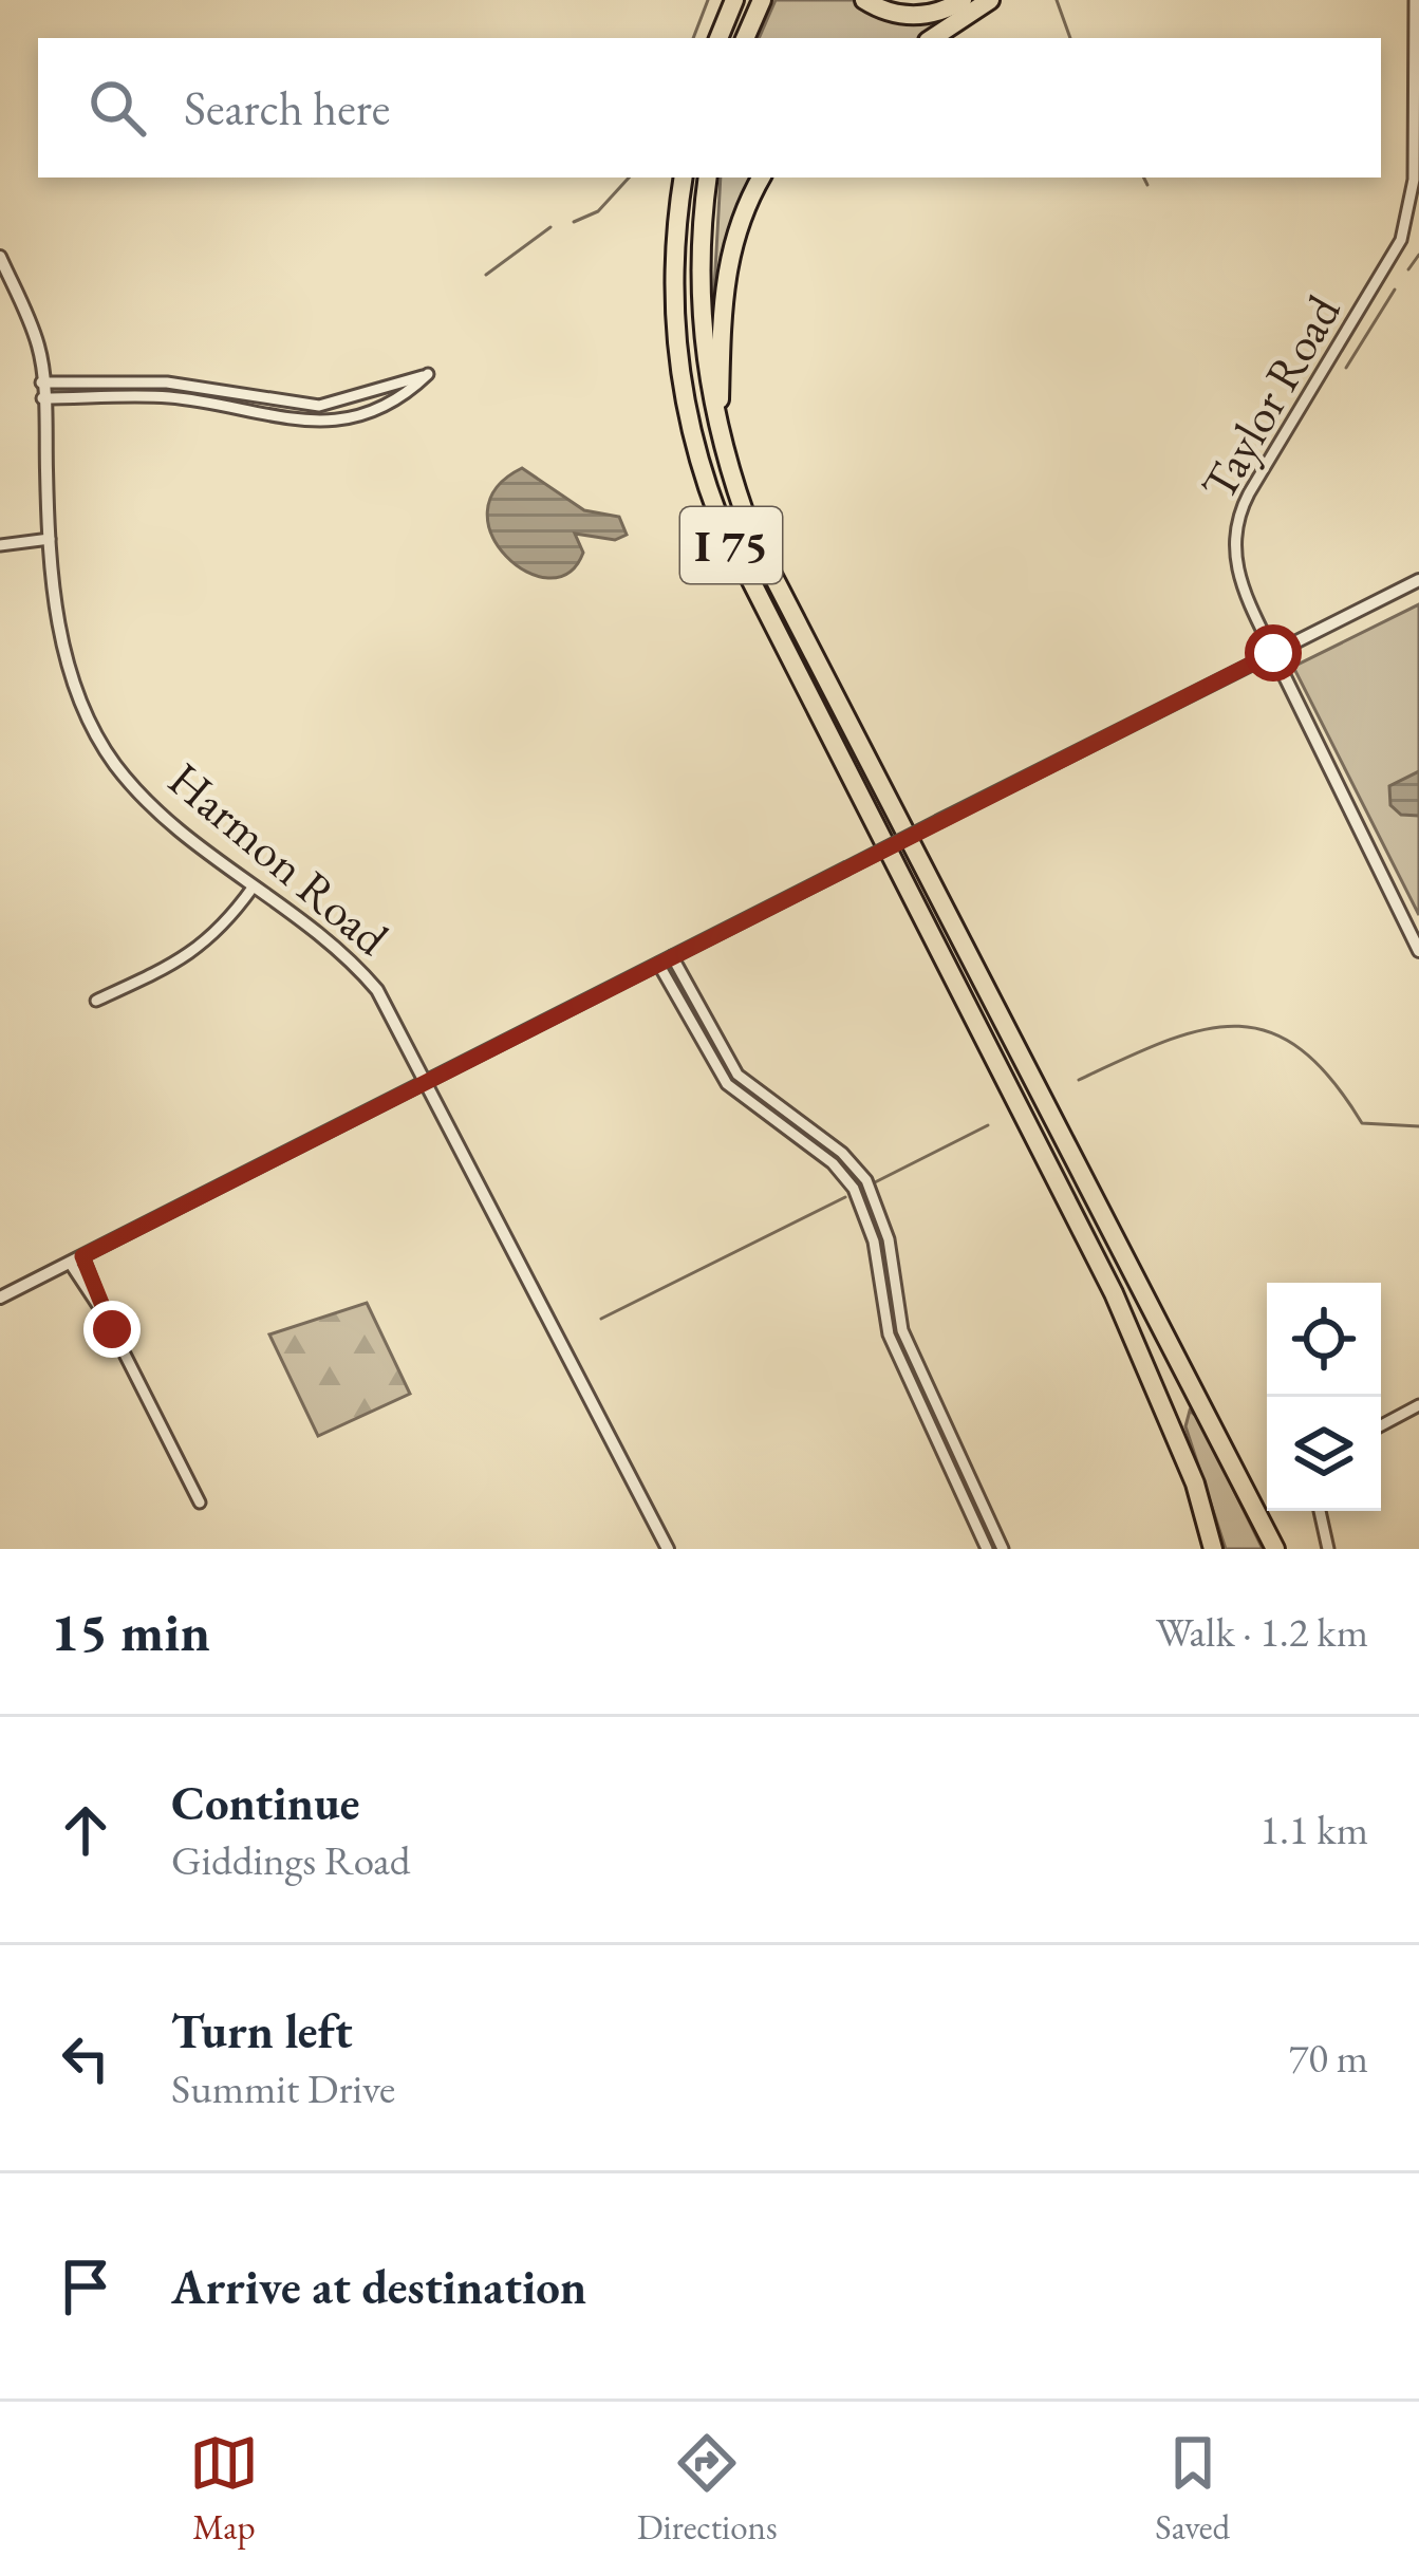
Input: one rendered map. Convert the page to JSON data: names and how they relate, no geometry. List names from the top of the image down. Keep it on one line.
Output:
{"streets":{"highway":["I 75"],"street":["Taylor Road","Harmon Road"]},"page":{"search":"Search here","heading":["15 min","Walk · 1.2 km"],"list":[["Continue","Giddings Road","1.1 km"],["Turn left","Summit Drive","70 m"],"Arrive at destination"],"nav":["Map","Directions","Saved"]}}
